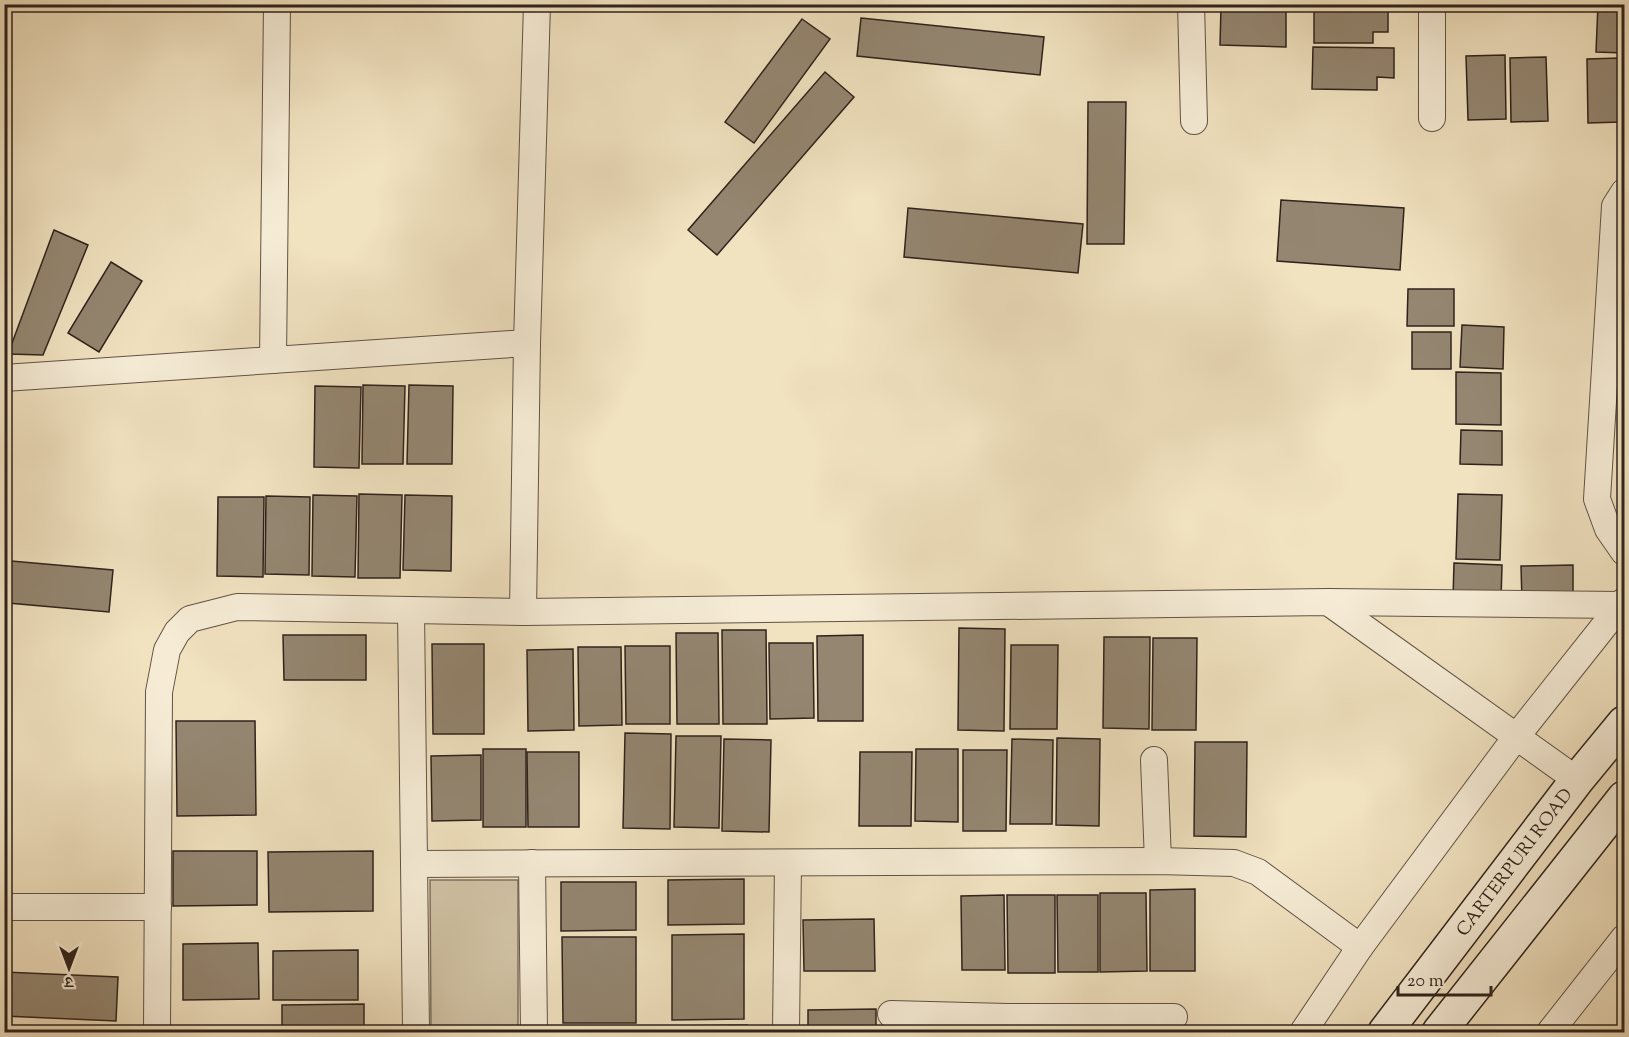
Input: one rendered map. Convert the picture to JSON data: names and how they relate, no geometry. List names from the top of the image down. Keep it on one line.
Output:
{"streets":{"main road":["CARTERPURI ROAD"]},"scale_bar":"20 m","north":"bottom"}
